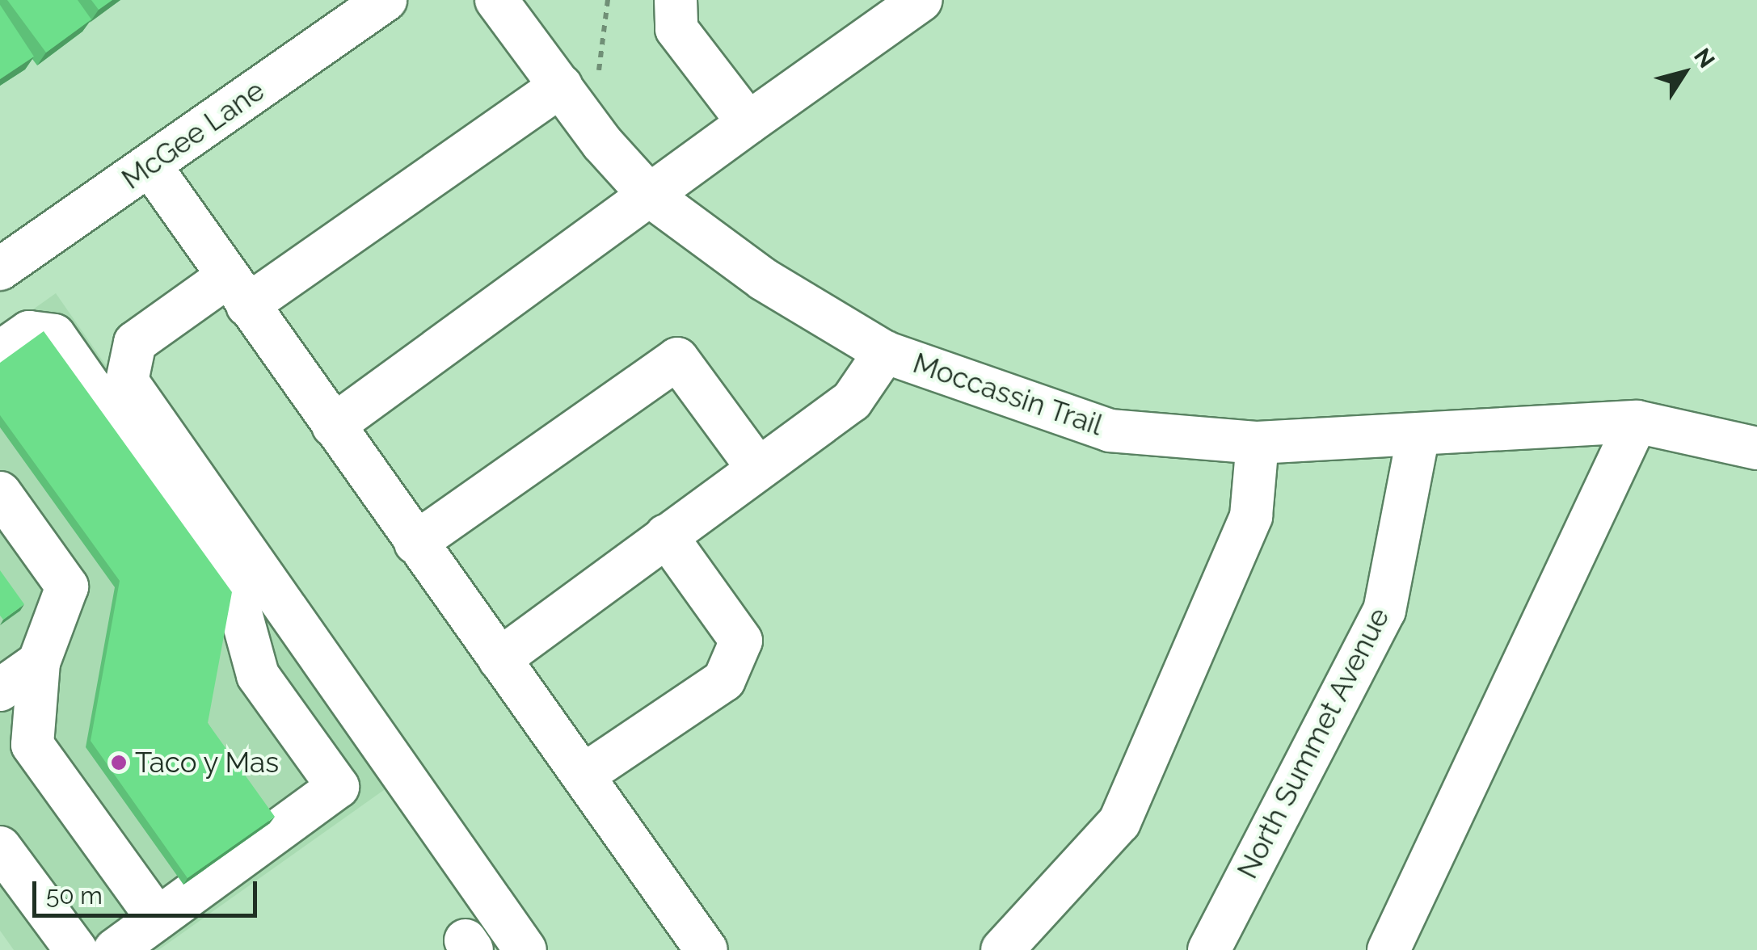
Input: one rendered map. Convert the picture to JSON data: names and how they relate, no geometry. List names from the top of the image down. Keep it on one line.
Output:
{"streets":{"street":["McGee Lane","Moccassin Trail","North Summet Avenue"]},"crossings":[["Moccassin Trail","North Summet Avenue"]],"places":["Taco y Mas"],"scale_bar":"50 m","north":"top right"}
